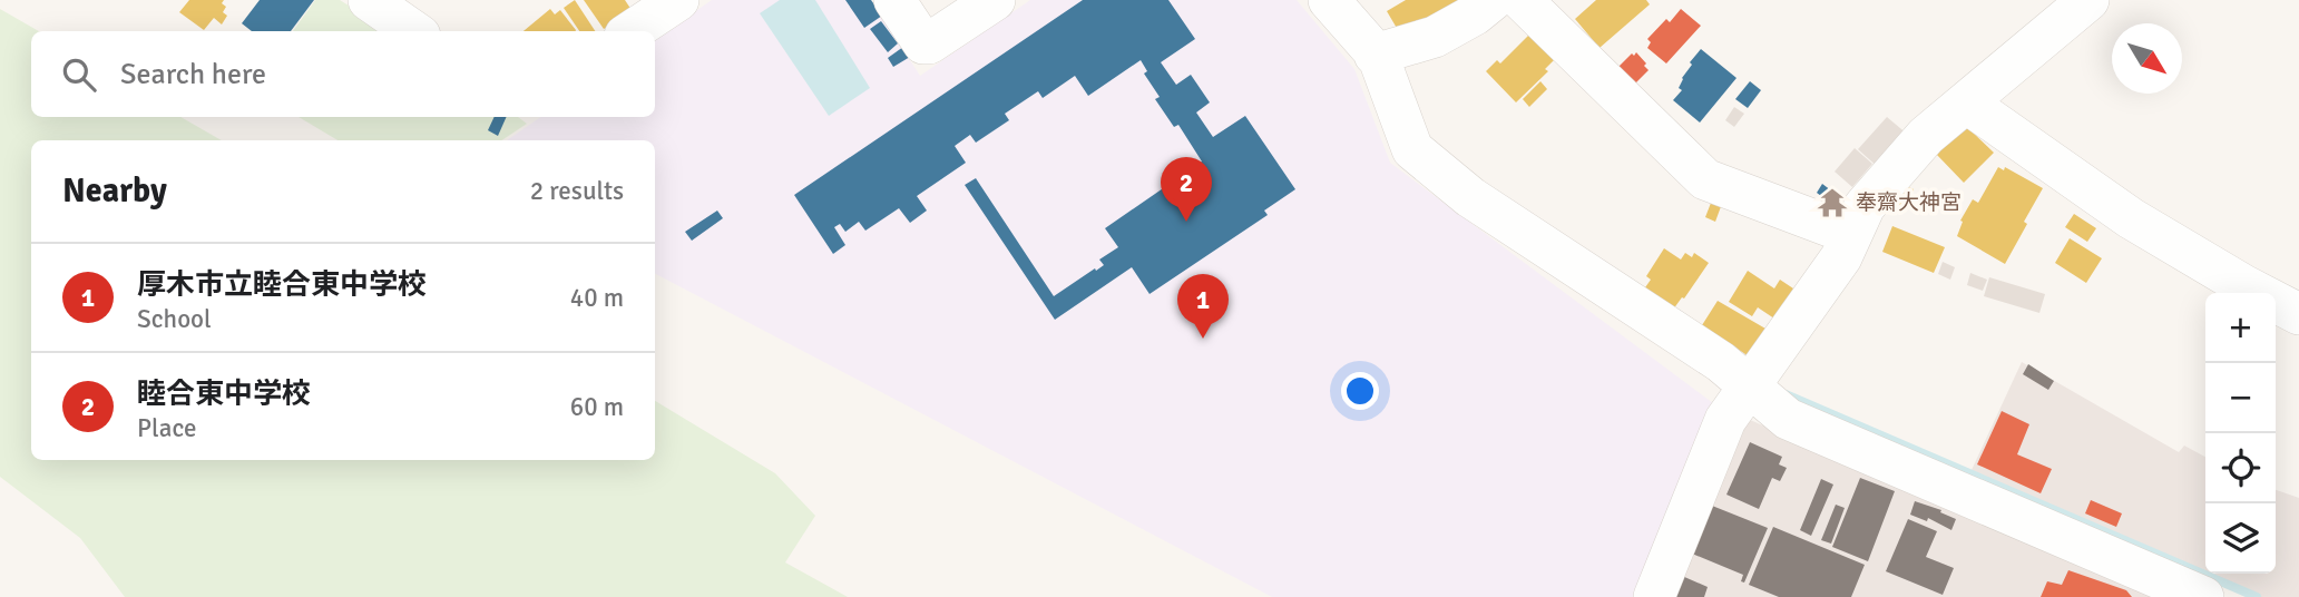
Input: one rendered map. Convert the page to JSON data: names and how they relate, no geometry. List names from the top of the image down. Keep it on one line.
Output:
{"places":{"temple":["奉齋大神宮"]},"north":"bottom right","page":{"search":"Search here","heading":["Nearby","2 results"],"pins":["2","1"],"list":[{"mark":"1","name":"厚木市立睦合東中学校","note":"School","value":"40 m"},{"mark":"2","name":"睦合東中学校","note":"Place","value":"60 m"}],"map_buttons":["+","−"]}}
